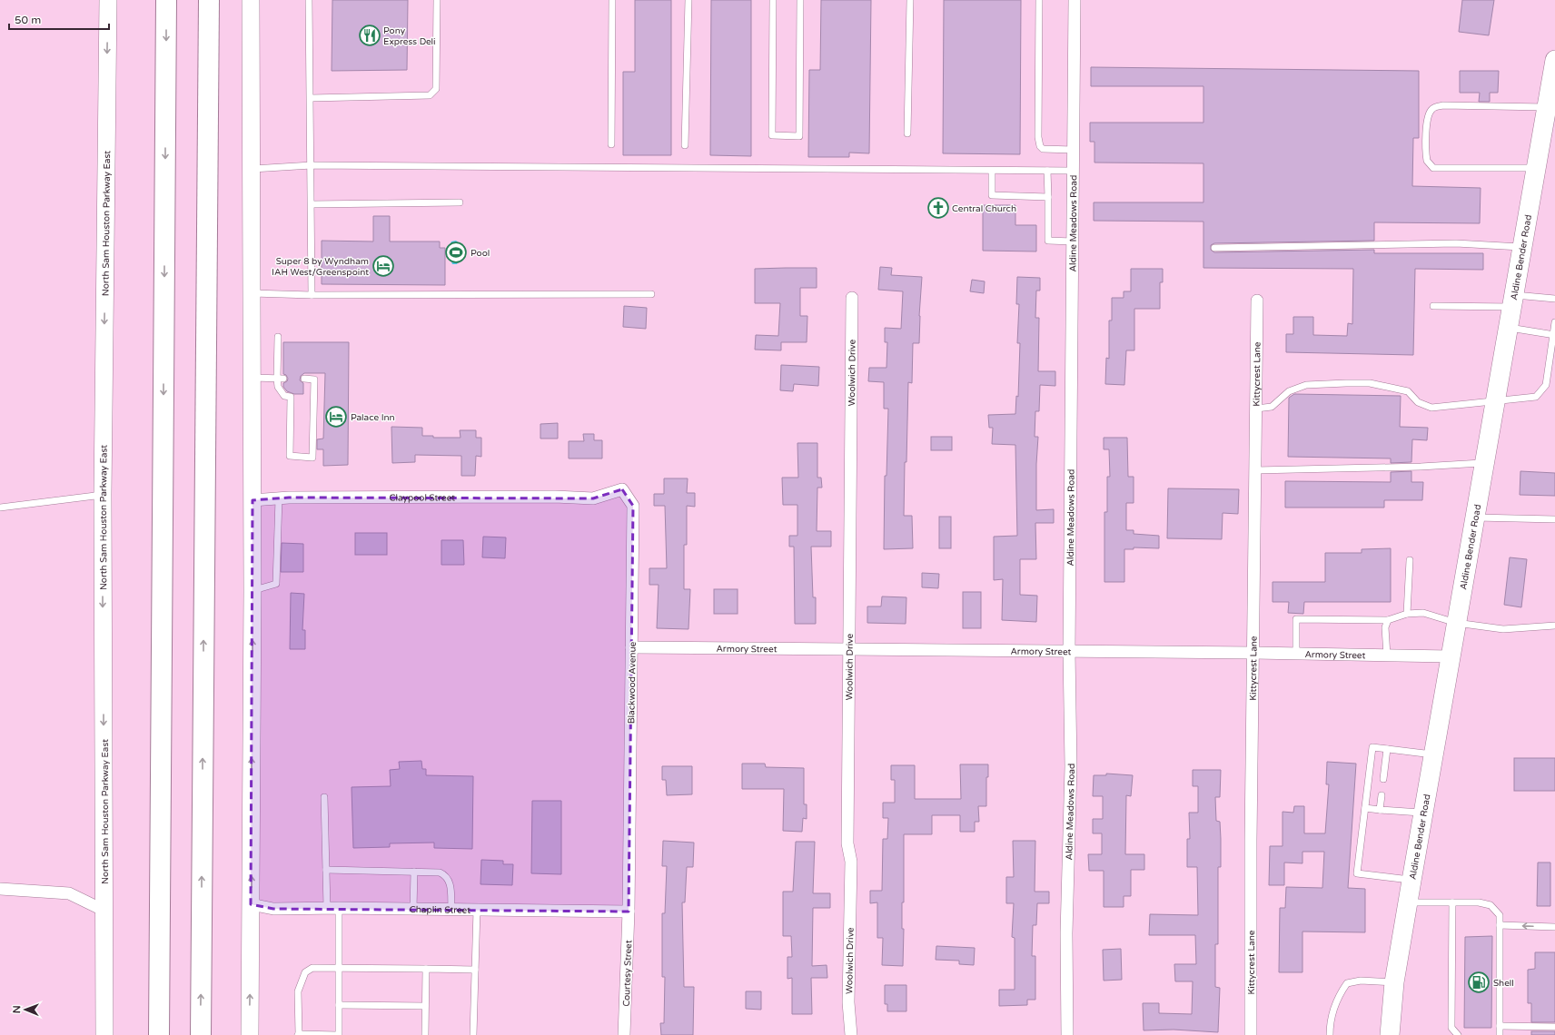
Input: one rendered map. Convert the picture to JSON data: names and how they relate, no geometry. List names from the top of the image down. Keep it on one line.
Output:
{"streets":{"main road":["North Sam Houston Parkway East","Aldine Bender Road"],"street":["Aldine Meadows Road","Woolwich Drive","Kittycrest Lane","Claypool Street","Armory Street","Blackwood Avenue","Chaplin Street","Courtesy Street"]},"crossings":[["Aldine Meadows Road","Armory Street"],["Aldine Bender Road","Armory Street"],["Woolwich Drive","Armory Street"],["Kittycrest Lane","Armory Street"],["Claypool Street","Blackwood Avenue"],["Armory Street","Blackwood Avenue"],["Blackwood Avenue","Chaplin Street"],["Blackwood Avenue","Courtesy Street"],["Chaplin Street","Courtesy Street"]],"places":{"restaurant":["Pony Express Deli"],"church":["Central Church"],"sports":["Pool"],"hotel":["Super 8 by Wyndham IAH West/Greenspoint","Palace Inn"],"fuel station":["Shell"]},"scale_bar":"50 m","north":"left"}
